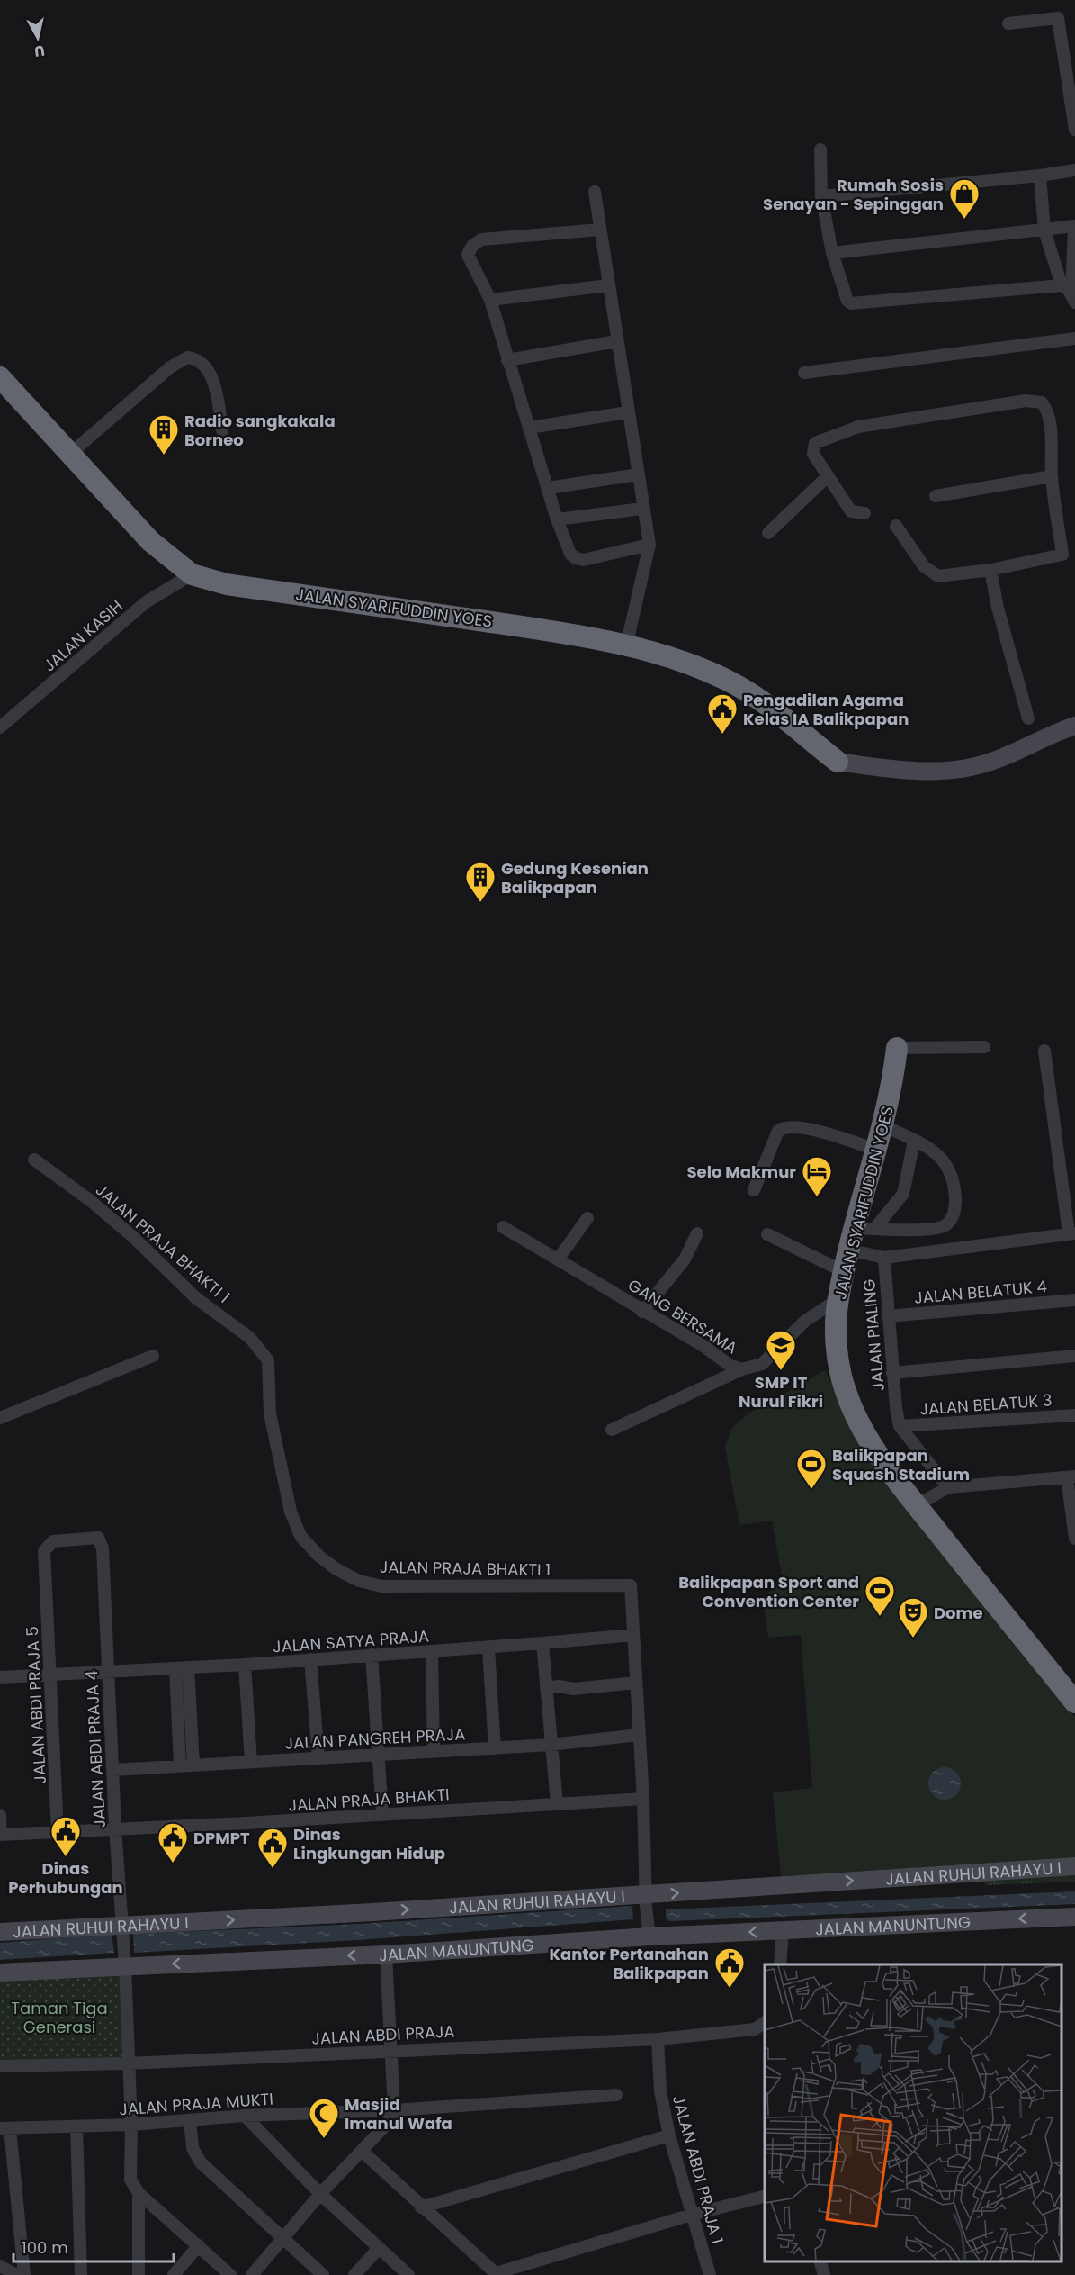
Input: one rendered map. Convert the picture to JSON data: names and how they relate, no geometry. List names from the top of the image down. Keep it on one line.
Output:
{"streets":{"highway":["JALAN SYARIFUDDIN YOES"],"street":["JALAN KASIH","JALAN PRAJA BHAKTI 1","JALAN BELATUK 4","GANG BERSAMA","JALAN PIALING","JALAN BELATUK 3","JALAN SATYA PRAJA","JALAN ABDI PRAJA 5","JALAN PANGREH PRAJA","JALAN ABDI PRAJA 4","JALAN PRAJA BHAKTI","JALAN RUHUI RAHAYU I","JALAN MANUNTUNG","JALAN ABDI PRAJA","JALAN PRAJA MUKTI","JALAN ABDI PRAJA 1"]},"crossings":[["JALAN SYARIFUDDIN YOES","JALAN KASIH"],["JALAN SYARIFUDDIN YOES","GANG BERSAMA"],["JALAN PRAJA BHAKTI 1","JALAN SATYA PRAJA"],["JALAN PRAJA BHAKTI 1","JALAN PANGREH PRAJA"],["JALAN PRAJA BHAKTI 1","JALAN PRAJA BHAKTI"],["JALAN BELATUK 4","JALAN PIALING"],["JALAN PIALING","JALAN BELATUK 3"],["JALAN SATYA PRAJA","JALAN ABDI PRAJA 5"],["JALAN SATYA PRAJA","JALAN ABDI PRAJA 4"],["JALAN ABDI PRAJA 5","JALAN ABDI PRAJA 4"],["JALAN ABDI PRAJA 5","JALAN PRAJA BHAKTI"],["JALAN PANGREH PRAJA","JALAN ABDI PRAJA 4"],["JALAN ABDI PRAJA 4","JALAN PRAJA BHAKTI"],["JALAN ABDI PRAJA 4","JALAN RUHUI RAHAYU I"],["JALAN ABDI PRAJA 4","JALAN MANUNTUNG"],["JALAN ABDI PRAJA 4","JALAN ABDI PRAJA"],["JALAN ABDI PRAJA 4","JALAN PRAJA MUKTI"],["JALAN ABDI PRAJA","JALAN ABDI PRAJA 1"]],"one_way":["JALAN RUHUI RAHAYU I","JALAN MANUNTUNG"],"parks":["Taman Tiga Generasi"],"places":{"shop":["Rumah Sosis Senayan - Sepinggan"],"building":["Radio sangkakala Borneo","Gedung Kesenian Balikpapan"],"public building":["Pengadilan Agama Kelas IA Balikpapan","Dinas Perhubungan","DPMPT","Dinas Lingkungan Hidup","Kantor Pertanahan Balikpapan"],"hotel":["Selo Makmur"],"school or university":["SMP IT Nurul Fikri"],"sports":["Balikpapan Squash Stadium","Balikpapan Sport and Convention Center"],"theatre":["Dome"],"mosque":["Masjid Imanul Wafa"]},"scale_bar":"100 m","north":"bottom"}
